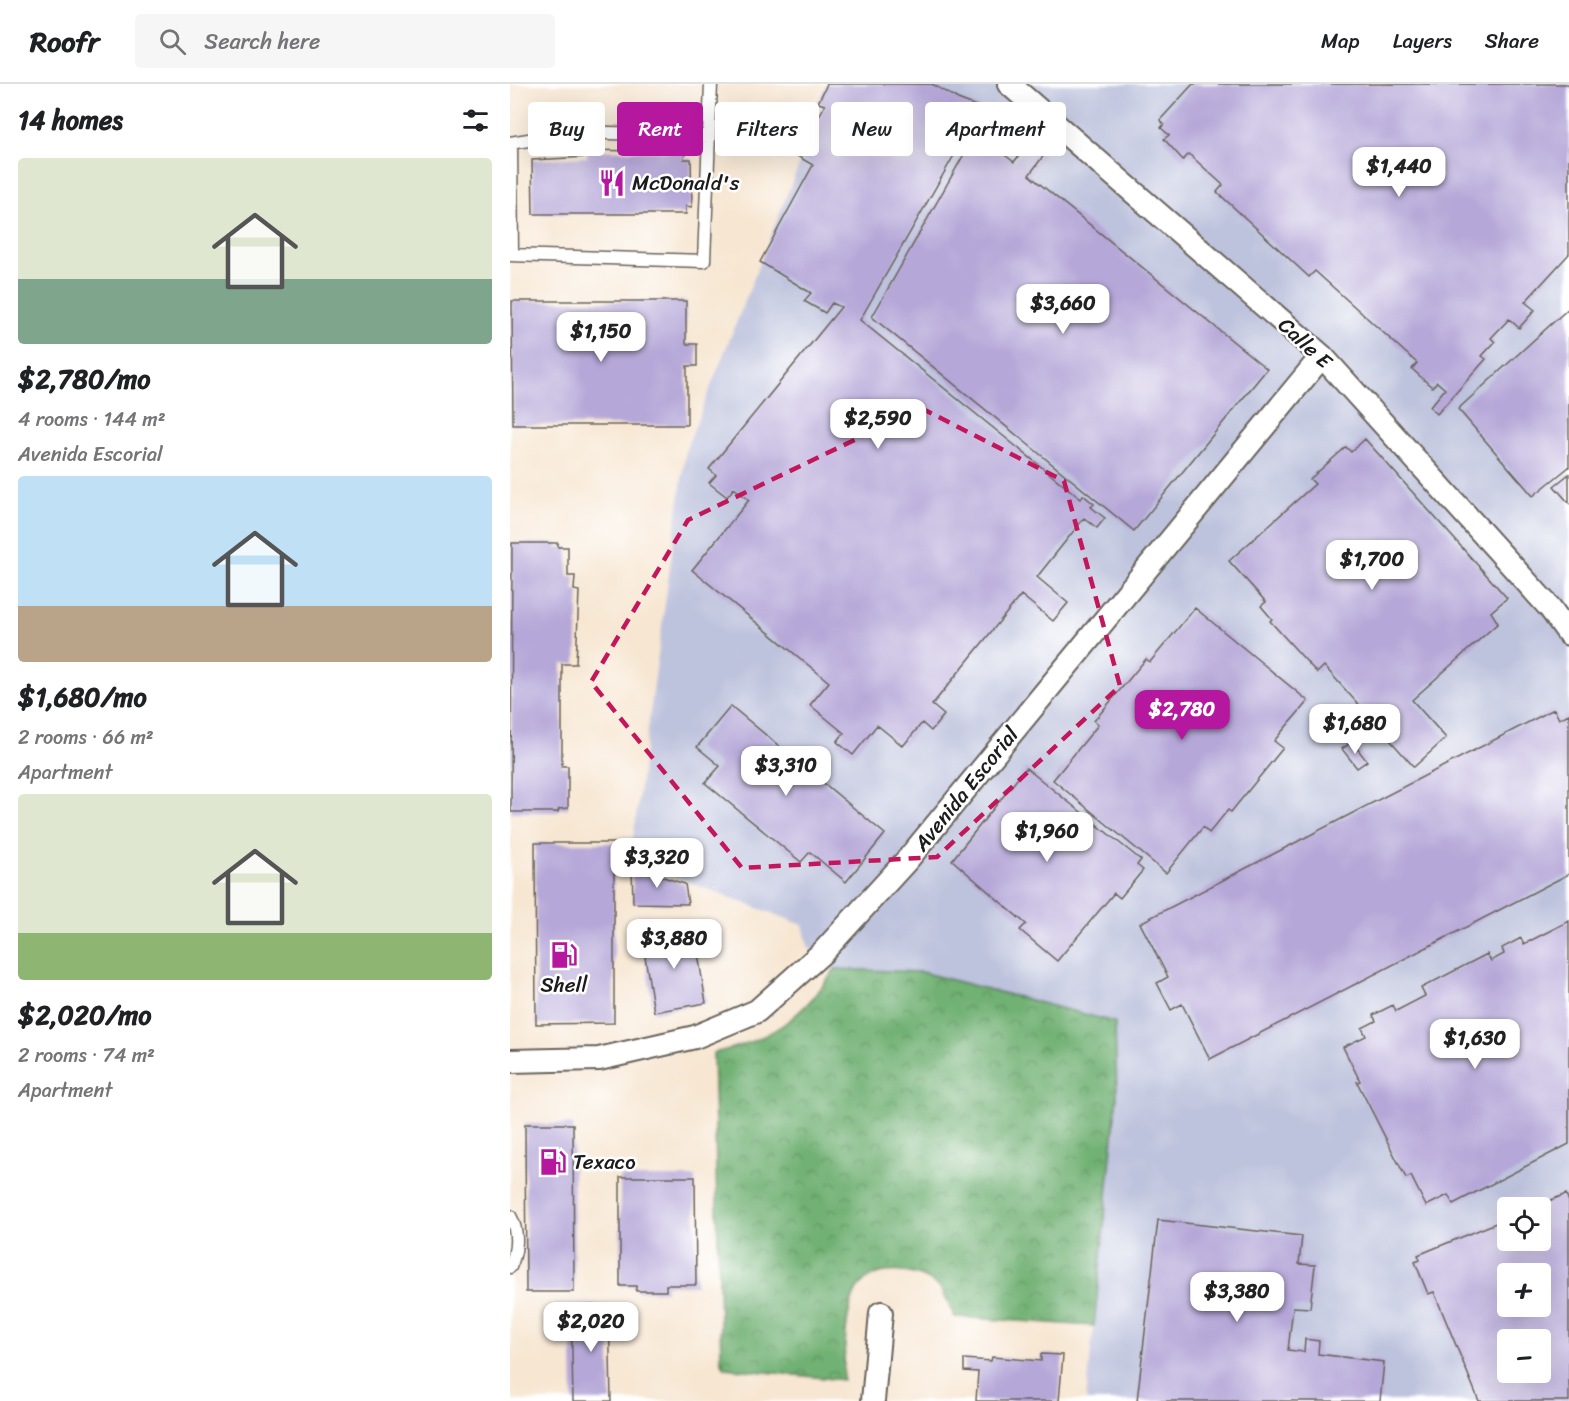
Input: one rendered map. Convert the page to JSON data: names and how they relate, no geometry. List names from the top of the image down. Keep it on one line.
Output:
{"streets":{"street":["Calle E","Avenida Escorial"]},"crossings":[["Calle E","Avenida Escorial"]],"places":{"restaurant":["McDonald's"],"fuel station":["Shell","Texaco"]},"page":{"header":"Roofr","search":"Search here","nav":["Map","Layers","Share"],"heading":"14 homes","chip":["Buy","Rent","Filters","New","Apartment"],"price":["$1,440","$3,660","$1,150","$2,590","$1,700","$2,780","$1,680","$3,310","$1,960","$3,320","$3,880","$1,630","$3,380","$2,020"],"list":[{"name":"$2,780/mo","note":"4 rooms · 144 m² · Avenida Escorial"},{"name":"$1,680/mo","note":"2 rooms · 66 m² · Apartment"},{"name":"$2,020/mo","note":"2 rooms · 74 m² · Apartment"}],"map_buttons":["+","−"]}}
